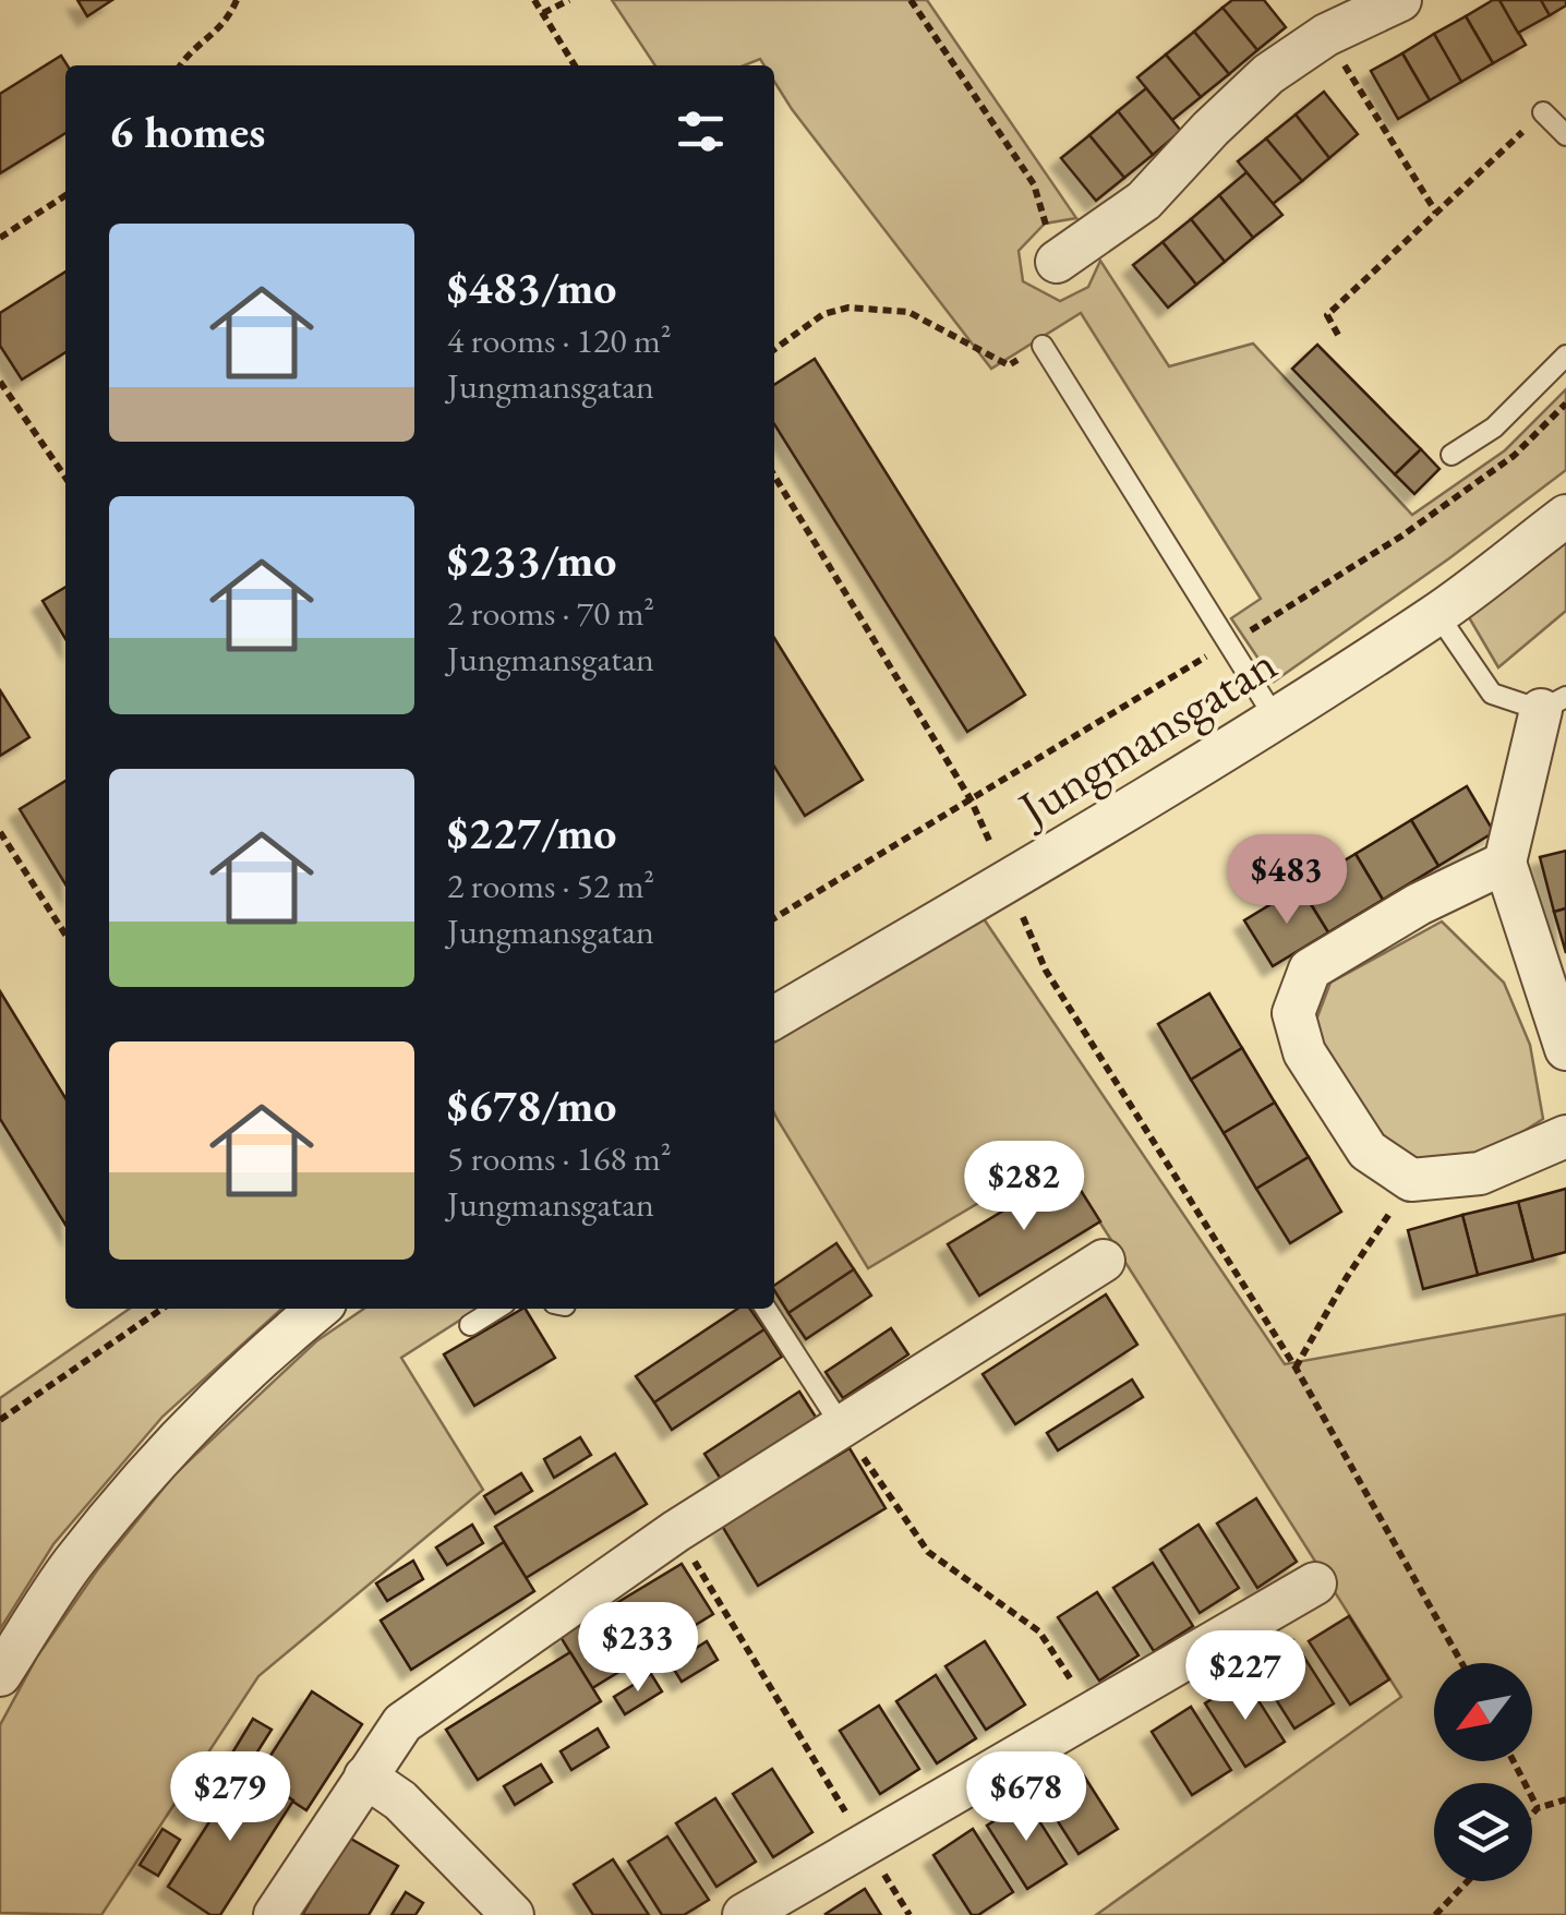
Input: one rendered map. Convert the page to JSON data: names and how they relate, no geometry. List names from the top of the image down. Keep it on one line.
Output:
{"streets":{"street":["Jungmansgatan"]},"north":"bottom left","page":{"heading":"6 homes","list":[{"name":"$483/mo","note":"4 rooms · 120 m² · Jungmansgatan"},{"name":"$233/mo","note":"2 rooms · 70 m² · Jungmansgatan"},{"name":"$227/mo","note":"2 rooms · 52 m² · Jungmansgatan"},{"name":"$678/mo","note":"5 rooms · 168 m² · Jungmansgatan"}],"price":["$483","$282","$233","$227","$279","$678"]}}
